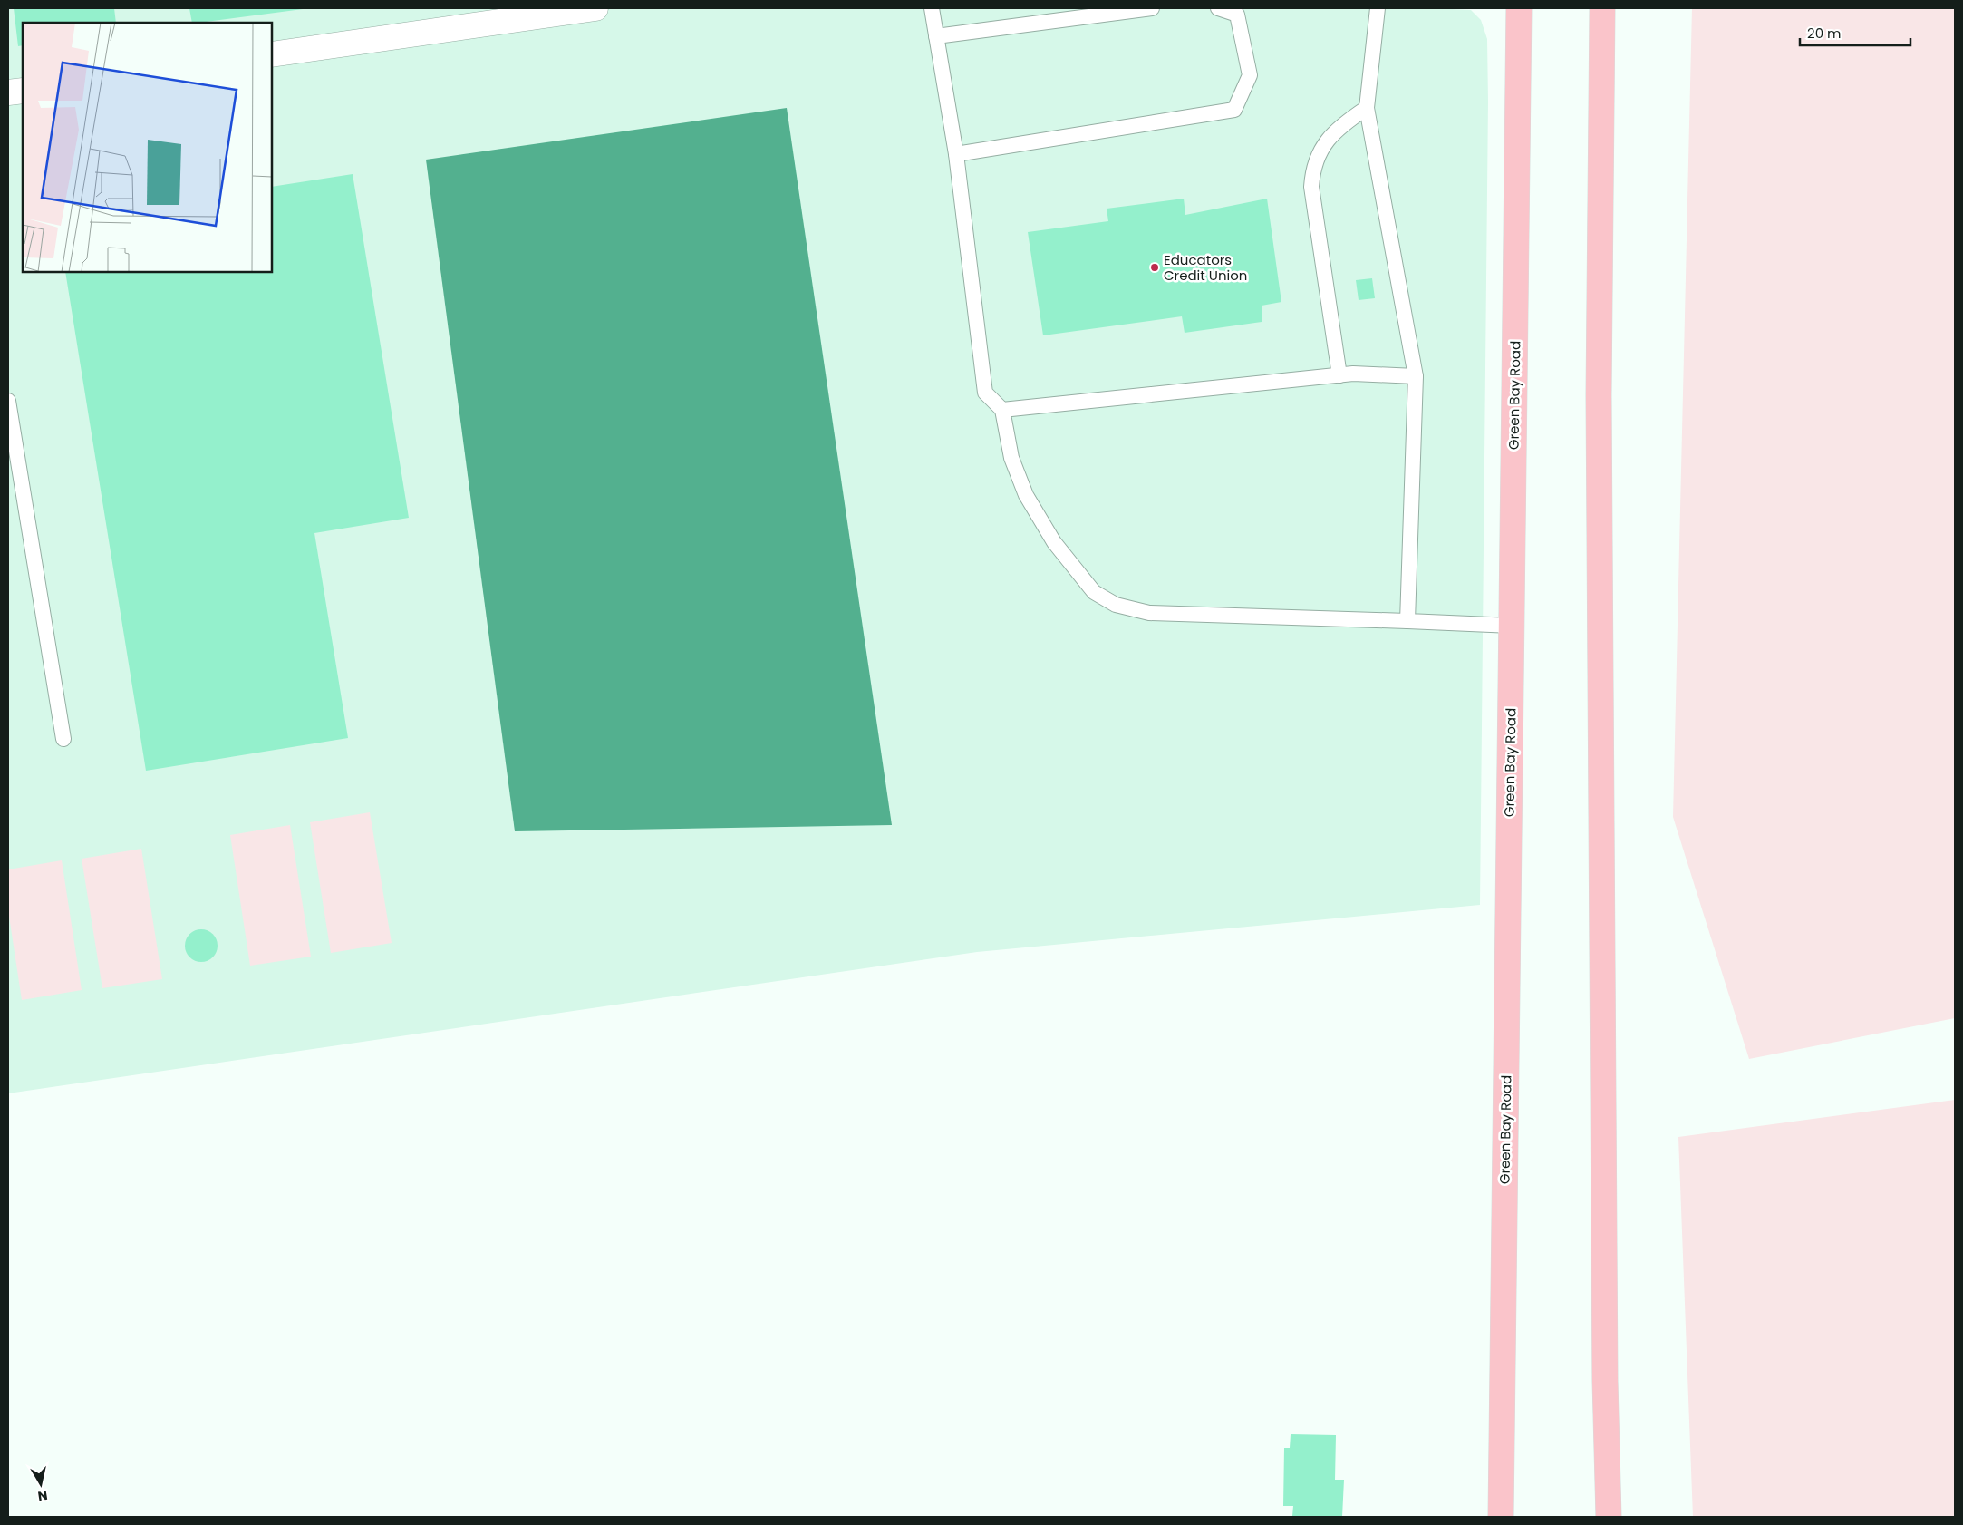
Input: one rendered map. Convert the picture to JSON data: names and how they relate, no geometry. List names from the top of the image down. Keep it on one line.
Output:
{"streets":{"main road":["Green Bay Road"]},"places":["Educators Credit Union"],"scale_bar":"20 m","north":"bottom"}
